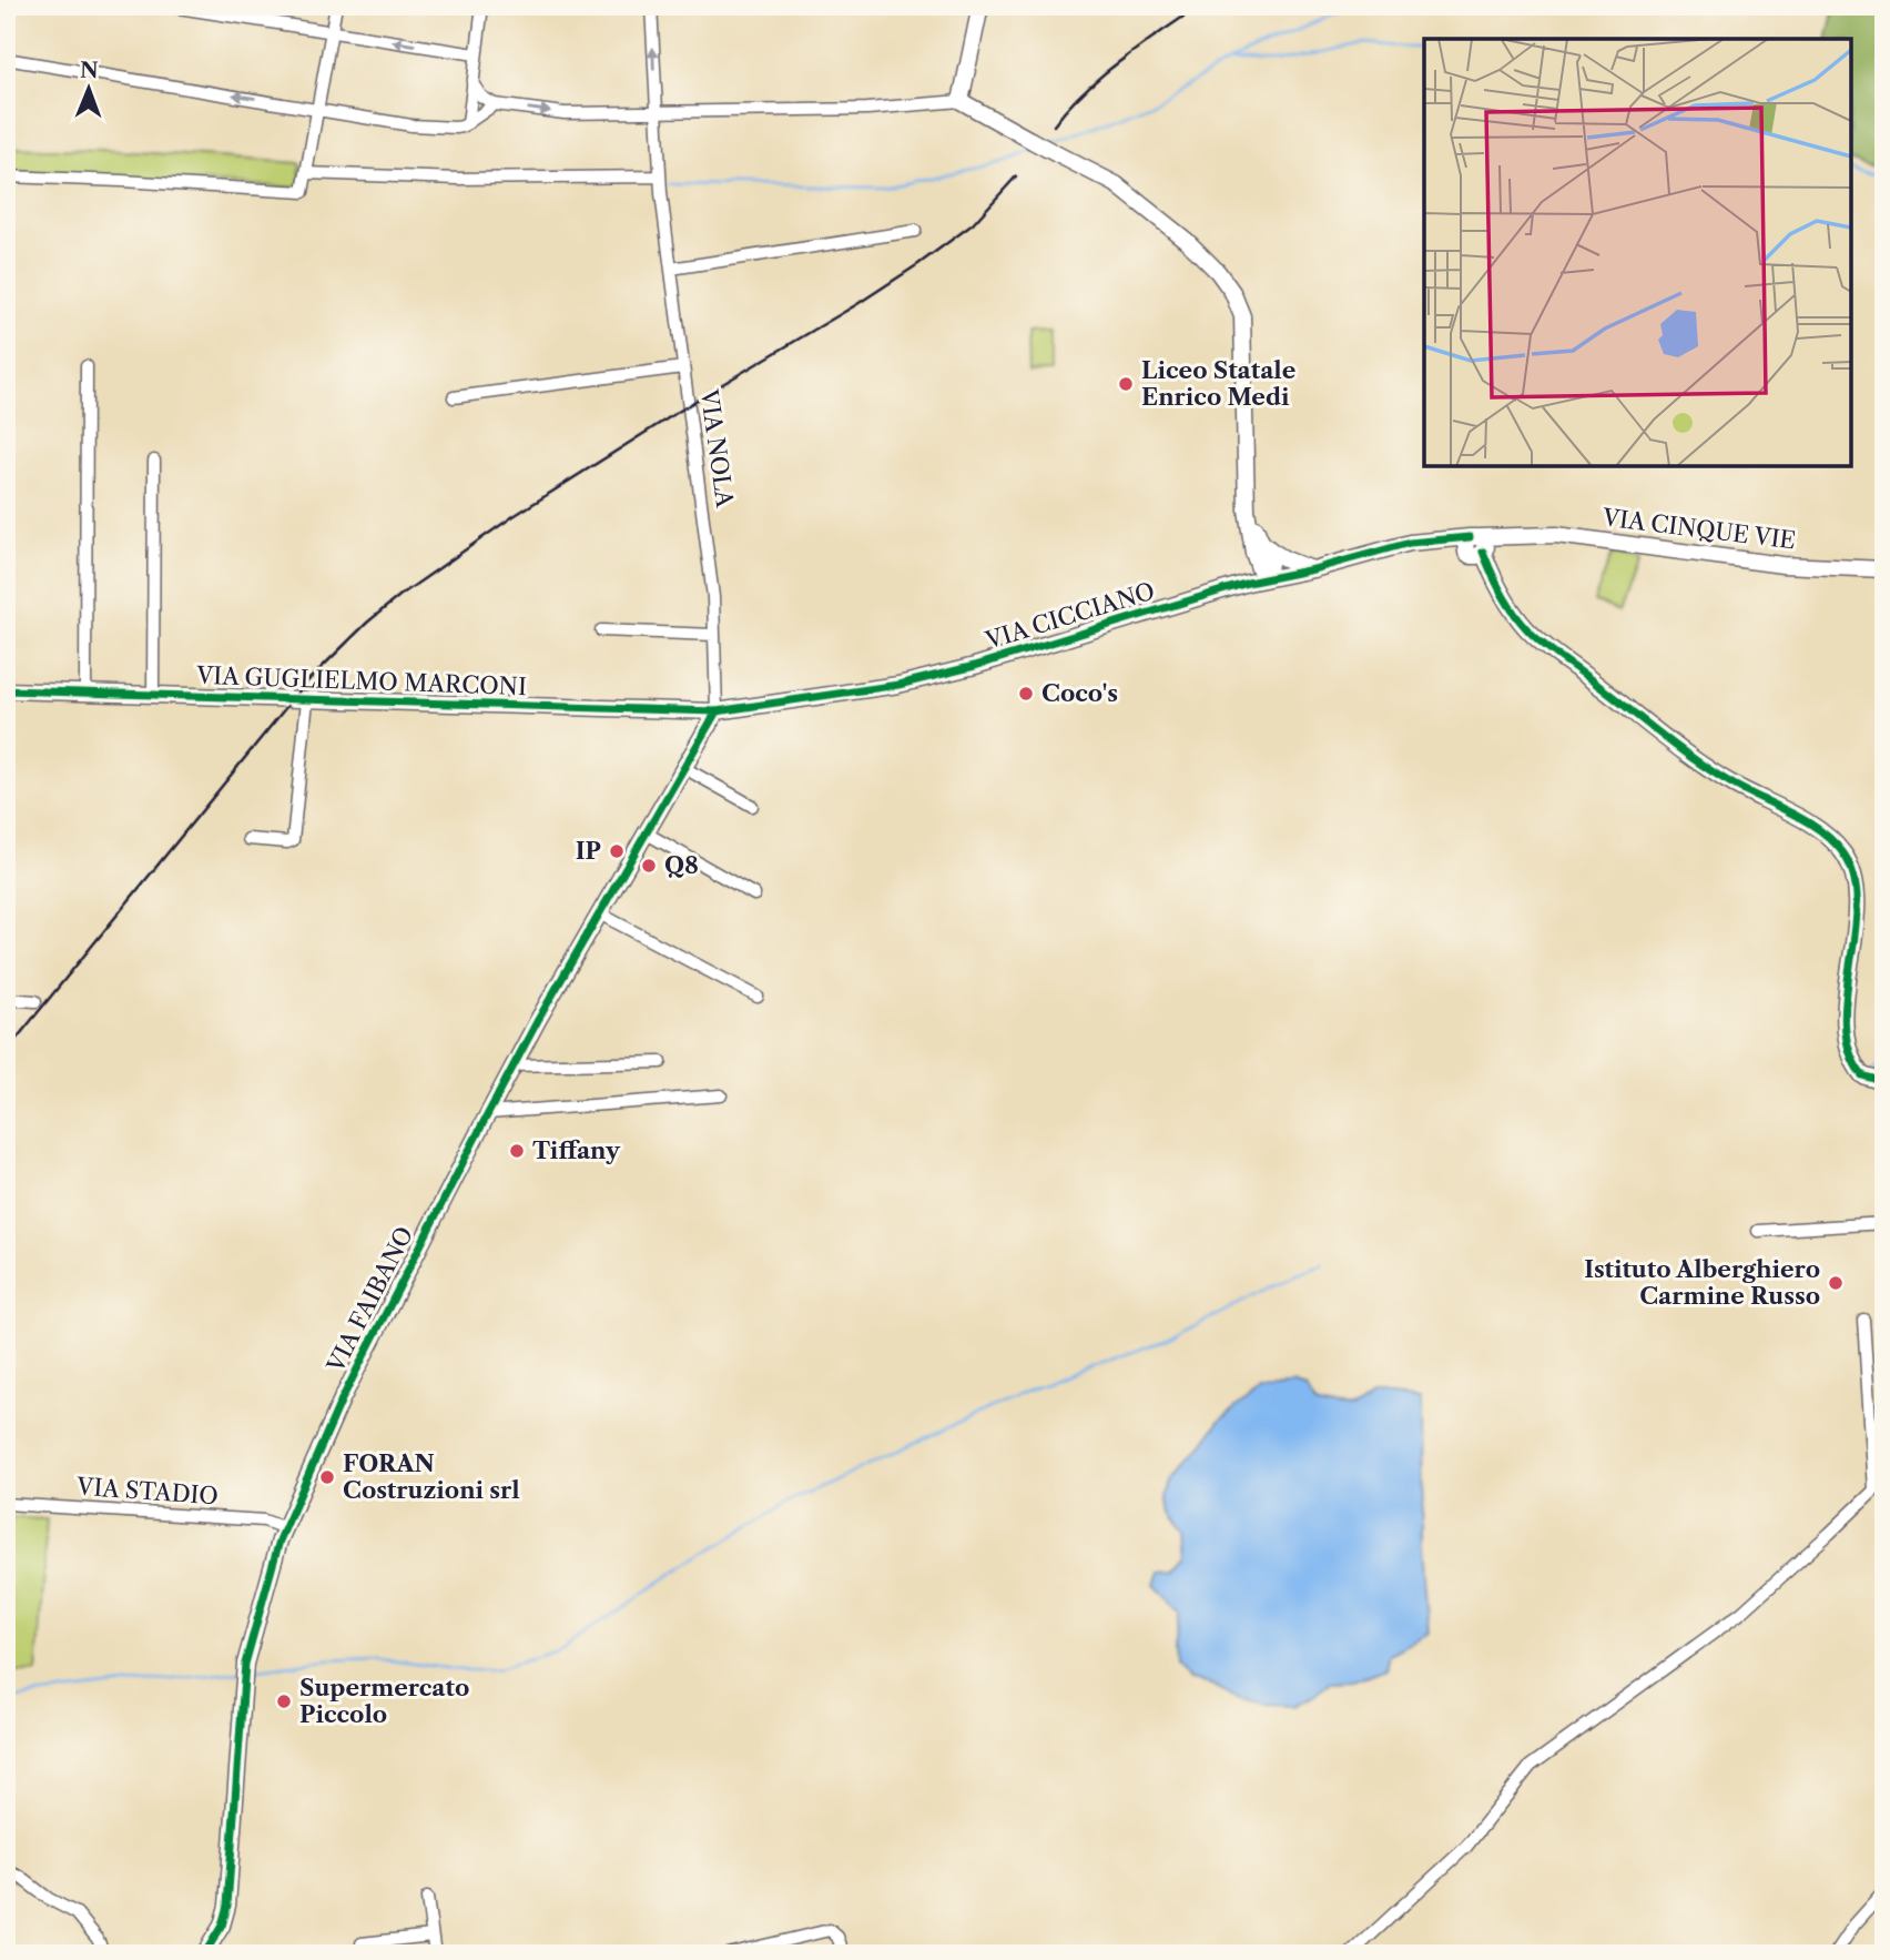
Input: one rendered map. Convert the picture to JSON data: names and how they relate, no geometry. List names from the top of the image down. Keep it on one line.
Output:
{"streets":{"street":["VIA NOLA","VIA CINQUE VIE","VIA CICCIANO","VIA GUGLIELMO MARCONI","VIA FAIBANO","VIA STADIO"]},"crossings":[["VIA NOLA","VIA CICCIANO"],["VIA NOLA","VIA GUGLIELMO MARCONI"],["VIA NOLA","VIA FAIBANO"],["VIA CINQUE VIE","VIA CICCIANO"],["VIA CICCIANO","VIA GUGLIELMO MARCONI"],["VIA CICCIANO","VIA FAIBANO"],["VIA GUGLIELMO MARCONI","VIA FAIBANO"],["VIA FAIBANO","VIA STADIO"]],"places":["Liceo Statale Enrico Medi","Coco's","IP","Q8","Tiffany","Istituto Alberghiero Carmine Russo","FORAN Costruzioni srl","Supermercato Piccolo"],"north":"top"}
